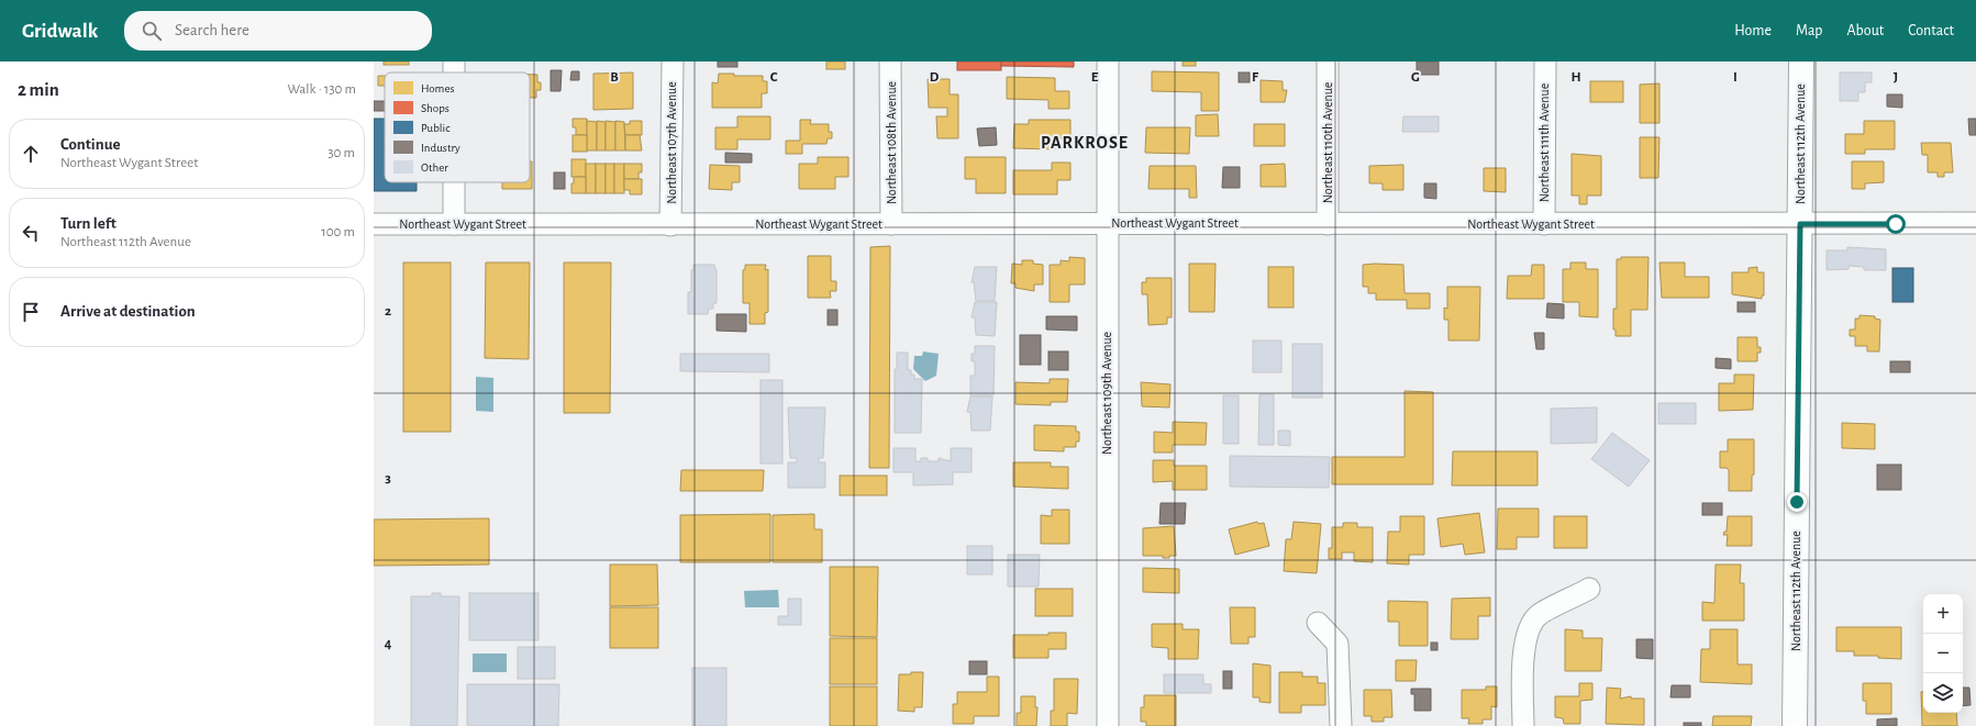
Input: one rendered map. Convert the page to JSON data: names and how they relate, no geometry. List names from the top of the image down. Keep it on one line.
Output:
{"streets":{"street":["Northeast 107th Avenue","Northeast 108th Avenue","Northeast 110th Avenue","Northeast 111th Avenue","Northeast 112th Avenue","Northeast Wygant Street","Northeast 109th Avenue"]},"crossings":[["Northeast 107th Avenue","Northeast Wygant Street"],["Northeast 108th Avenue","Northeast Wygant Street"],["Northeast 110th Avenue","Northeast Wygant Street"],["Northeast 111th Avenue","Northeast Wygant Street"],["Northeast 112th Avenue","Northeast Wygant Street"],["Northeast Wygant Street","Northeast 109th Avenue"]],"districts":["PARKROSE"],"legend":["Homes","Shops","Public","Industry","Other"],"page":{"header":"Gridwalk","search":"Search here","nav":["Home","Map","About","Contact"],"heading":["2 min","Walk · 130 m"],"list":[["Continue","Northeast Wygant Street","30 m"],["Turn left","Northeast 112th Avenue","100 m"],"Arrive at destination"],"map_buttons":["+","−"]},"grid":{"columns":["B","C","D","E","F","G","H","I","J"],"rows":["2","3","4"]}}
